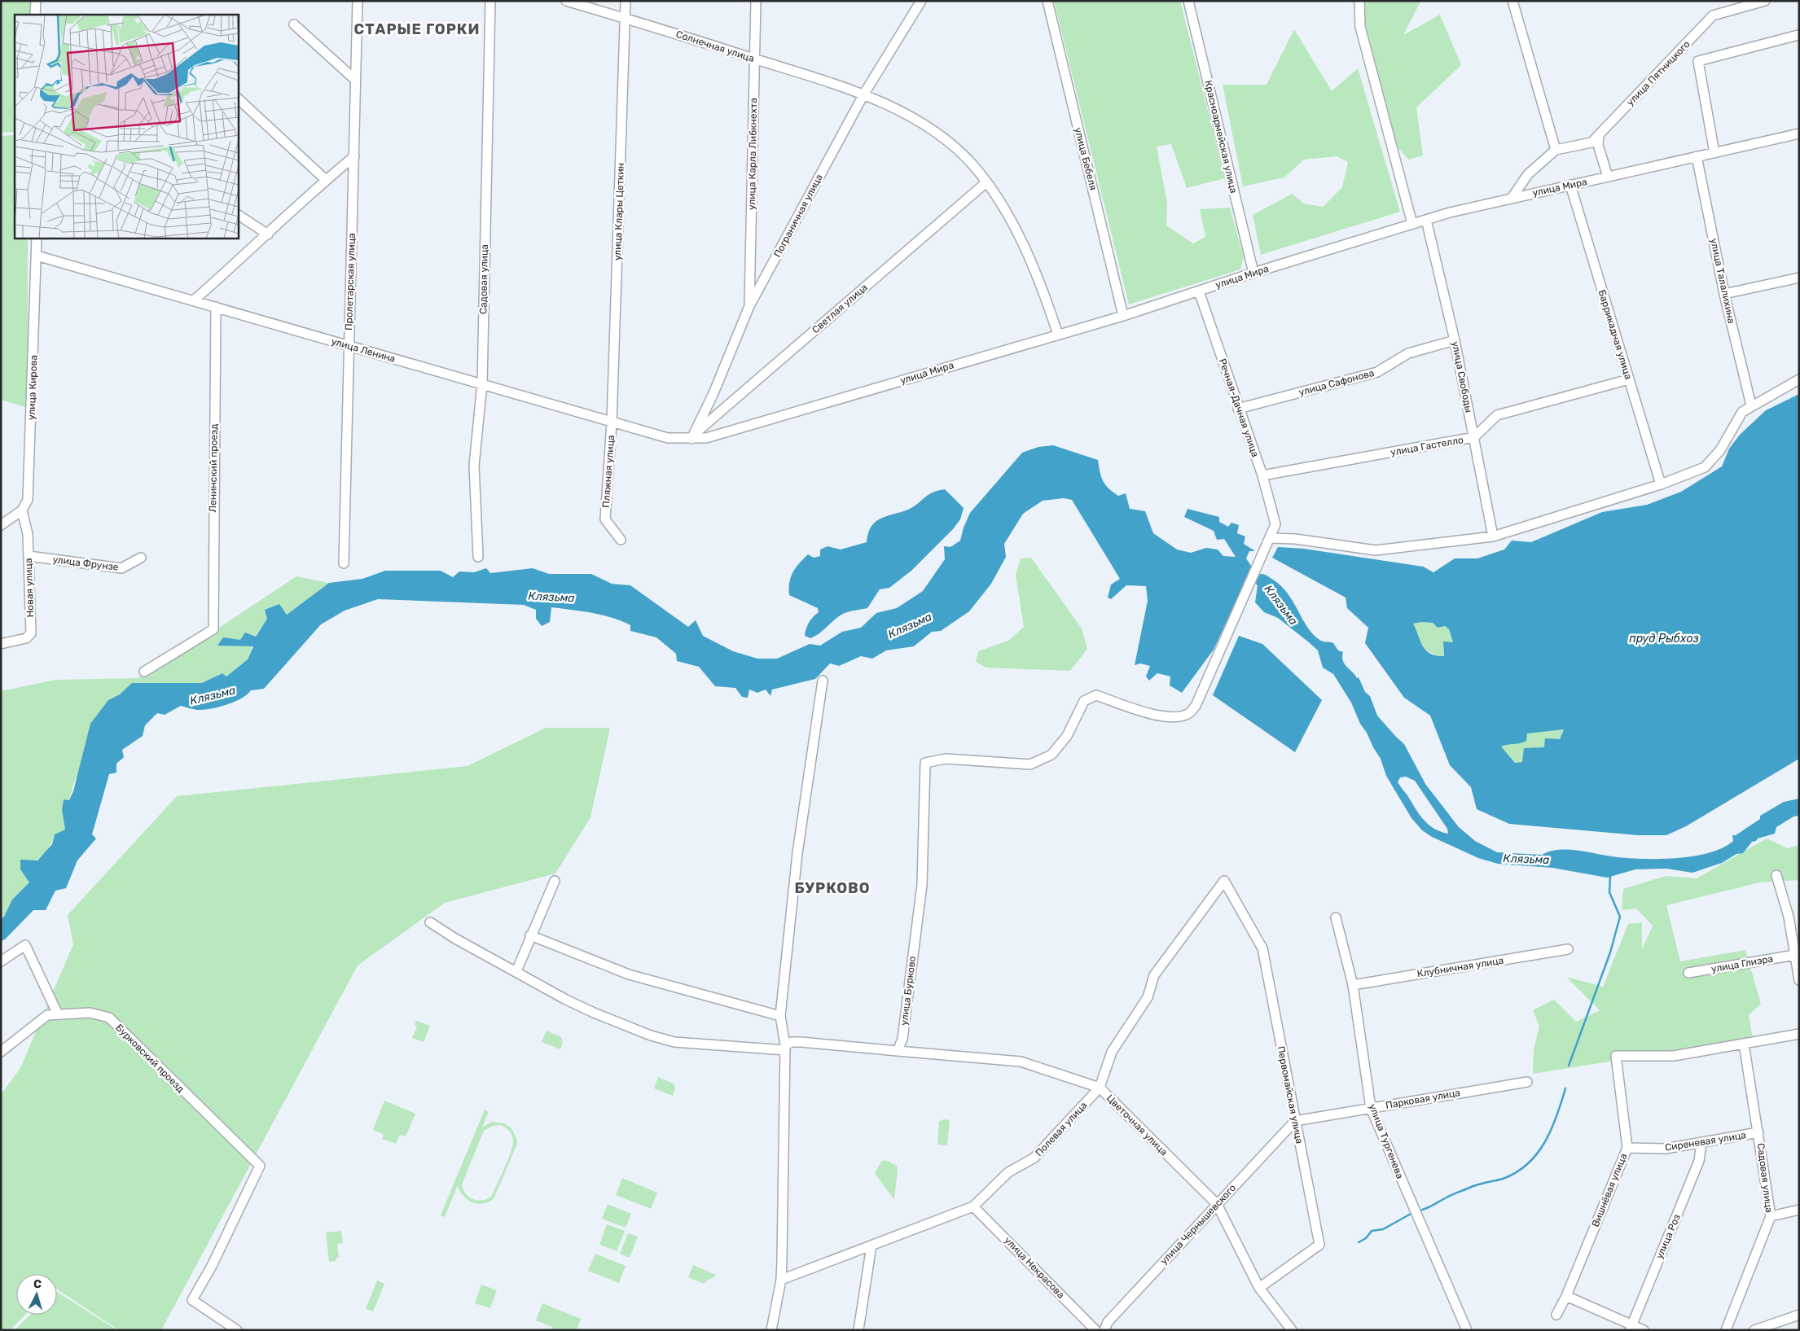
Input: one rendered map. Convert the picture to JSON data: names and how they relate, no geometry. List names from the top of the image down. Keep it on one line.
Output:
{"streets":{"street":["Солнечная улица","улица Пятницкого","Красноармейская улица","улица Карла Либкнехта","улица Бебеля","улица Мира","улица Клары Цеткин","Пограничная улица","Садовая улица","улица Талалихина","Пролетарская улица","Светлая улица","Баррикадная улица","улица Ленина","улица Свободы","улица Сафонова","улица Кирова","Речная-Дачная улица","улица Гастелло","Ленинский проезд","Пляжная улица","улица Фрунзе","Новая улица","улица Глиэра","Клубничная улица","улица Бурково","Бурковский проезд","Первомайская улица","Парковая улица","Цветочная улица","Полевая улица","улица Тургенева","Сиреневая улица","Вишнёвая улица","улица Чернышевского","улица Роз","улица Некрасова"]},"crossings":[["Солнечная улица","улица Карла Либкнехта"],["Солнечная улица","улица Мира"],["Солнечная улица","улица Клары Цеткин"],["Солнечная улица","Пограничная улица"],["Солнечная улица","Светлая улица"],["Красноармейская улица","улица Мира"],["улица Карла Либкнехта","Пограничная улица"],["улица Бебеля","улица Мира"],["улица Мира","Пограничная улица"],["улица Мира","улица Талалихина"],["улица Мира","Светлая улица"],["улица Мира","Баррикадная улица"],["улица Мира","улица Ленина"],["улица Мира","улица Свободы"],["улица Мира","Речная-Дачная улица"],["улица Клары Цеткин","улица Ленина"],["улица Клары Цеткин","Пляжная улица"],["Пограничная улица","Светлая улица"],["Пограничная улица","улица Ленина"],["Садовая улица","улица Ленина"],["Садовая улица","Сиреневая улица"],["Садовая улица","Вишнёвая улица"],["Пролетарская улица","улица Ленина"],["Светлая улица","улица Ленина"],["Баррикадная улица","улица Гастелло"],["улица Ленина","улица Кирова"],["улица Ленина","Ленинский проезд"],["улица Ленина","Пляжная улица"],["улица Свободы","улица Сафонова"],["улица Свободы","улица Гастелло"],["улица Сафонова","Речная-Дачная улица"],["улица Кирова","Новая улица"],["Речная-Дачная улица","улица Гастелло"],["Речная-Дачная улица","улица Бурково"],["улица Фрунзе","Новая улица"],["Клубничная улица","улица Тургенева"],["улица Бурково","Цветочная улица"],["Первомайская улица","Парковая улица"],["Первомайская улица","Цветочная улица"],["Первомайская улица","Полевая улица"],["Первомайская улица","улица Чернышевского"],["Парковая улица","улица Тургенева"],["Парковая улица","улица Чернышевского"],["Цветочная улица","Полевая улица"],["Цветочная улица","улица Чернышевского"],["Полевая улица","улица Некрасова"],["Сиреневая улица","Вишнёвая улица"],["Сиреневая улица","улица Роз"]],"districts":["СТАРЫЕ ГОРКИ","БУРКОВО"],"water":["Клязьма","пруд Рыбхоз"],"north":"top"}
